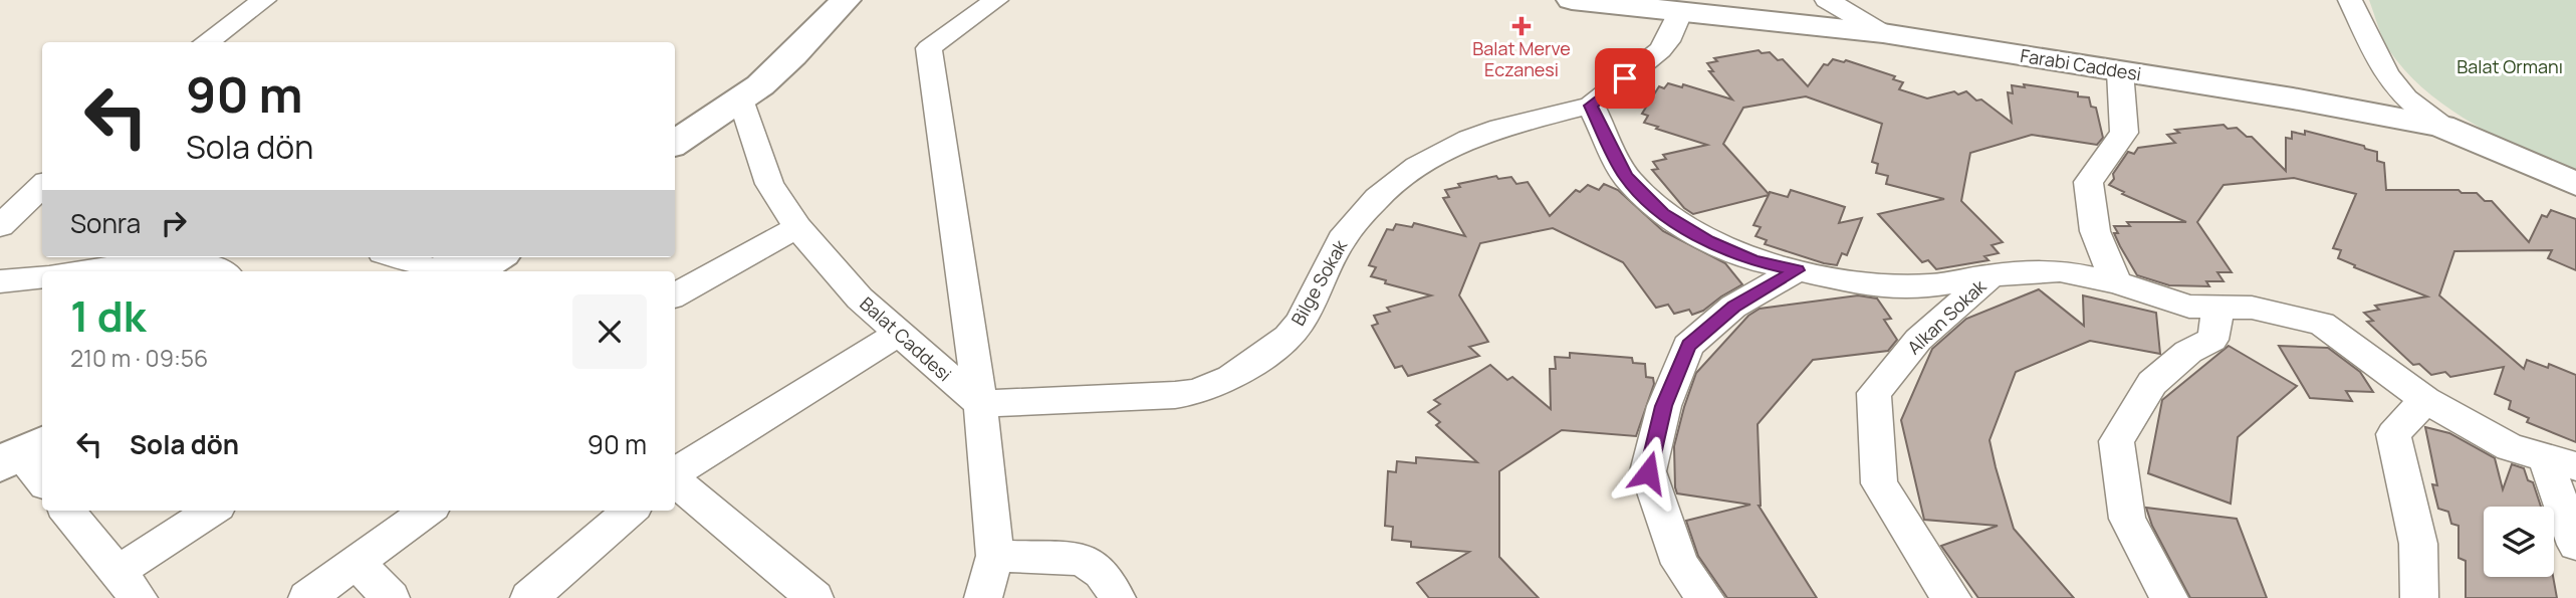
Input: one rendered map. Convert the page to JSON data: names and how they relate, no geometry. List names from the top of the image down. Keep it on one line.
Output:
{"streets":{"main road":["Farabi Caddesi"],"street":["Bilge Sokak","Alkan Sokak","Balat Caddesi"]},"crossings":[["Farabi Caddesi","Bilge Sokak"],["Bilge Sokak","Balat Caddesi"]],"parks":["Balat Ormanı"],"places":{"health":["Balat Merve Eczanesi"]},"page":{"turn":["90 m","Sola dön"],"then":"Sonra","heading":["1 dk","210 m · 09:56"],"list":[{"name":"Sola dön","value":"90 m"}]}}
